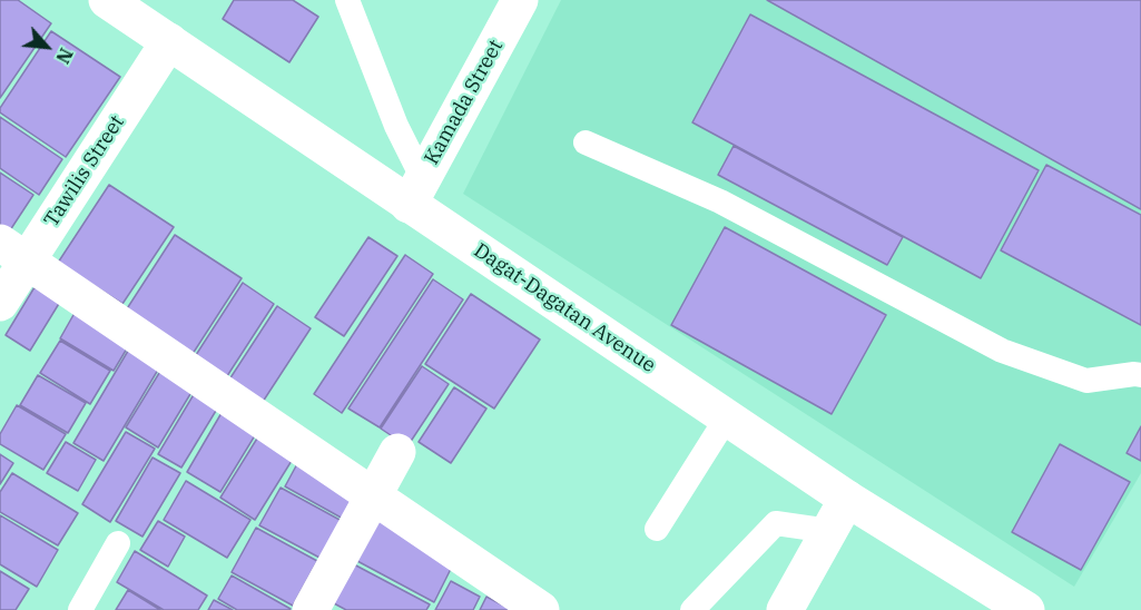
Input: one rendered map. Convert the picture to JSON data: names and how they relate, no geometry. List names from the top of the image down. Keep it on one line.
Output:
{"streets":{"street":["Kamada Street","Tawilis Street","Dagat-Dagatan Avenue"]},"crossings":[["Kamada Street","Dagat-Dagatan Avenue"],["Tawilis Street","Dagat-Dagatan Avenue"]],"north":"bottom right"}
